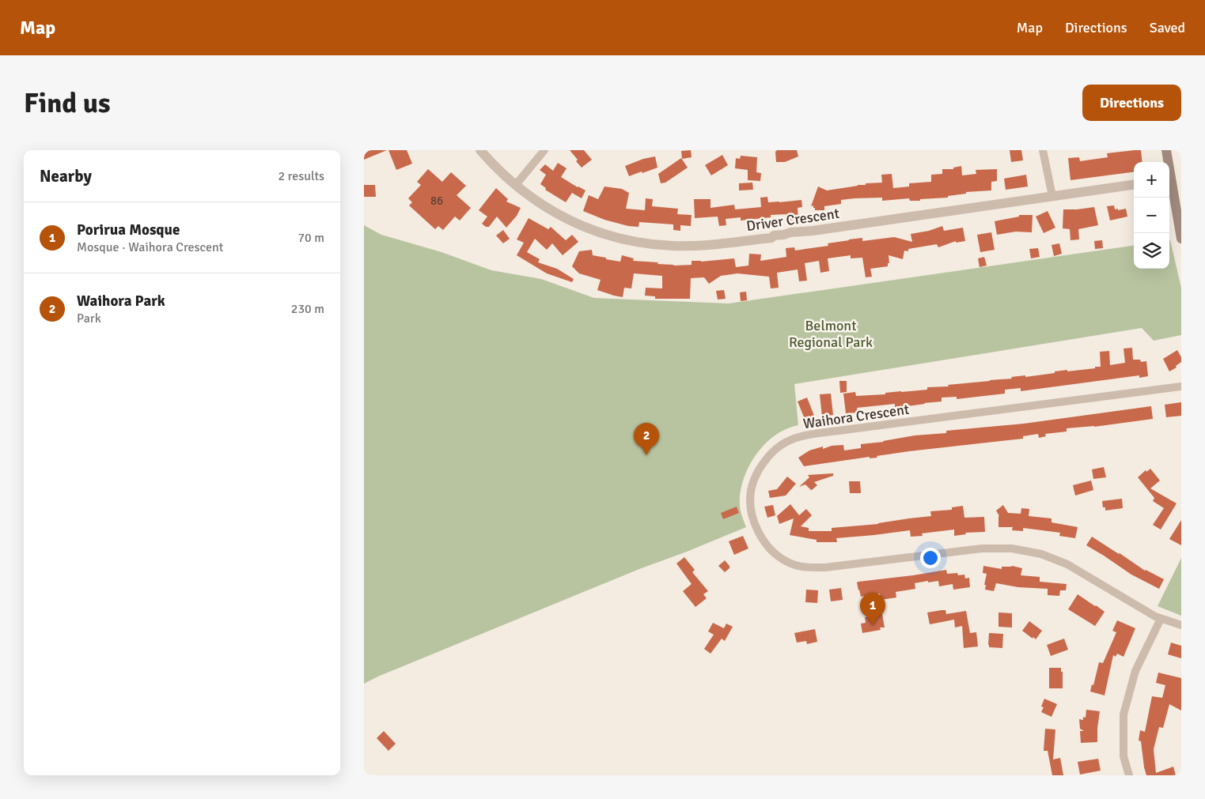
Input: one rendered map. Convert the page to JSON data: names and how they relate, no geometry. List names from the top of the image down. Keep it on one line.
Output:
{"streets":{"street":["Driver Crescent","Waihora Crescent"]},"parks":["Belmont Regional Park"],"house_numbers":["86"],"page":{"header":"Map","nav":["Map","Directions","Saved"],"buttons":"Directions","title":"Find us","heading":["Nearby","2 results"],"map_buttons":["+","−"],"list":[{"mark":"1","name":"Porirua Mosque","note":"Mosque · Waihora Crescent","value":"70 m"},{"mark":"2","name":"Waihora Park","note":"Park","value":"230 m"}],"pins":["2","1"]}}
